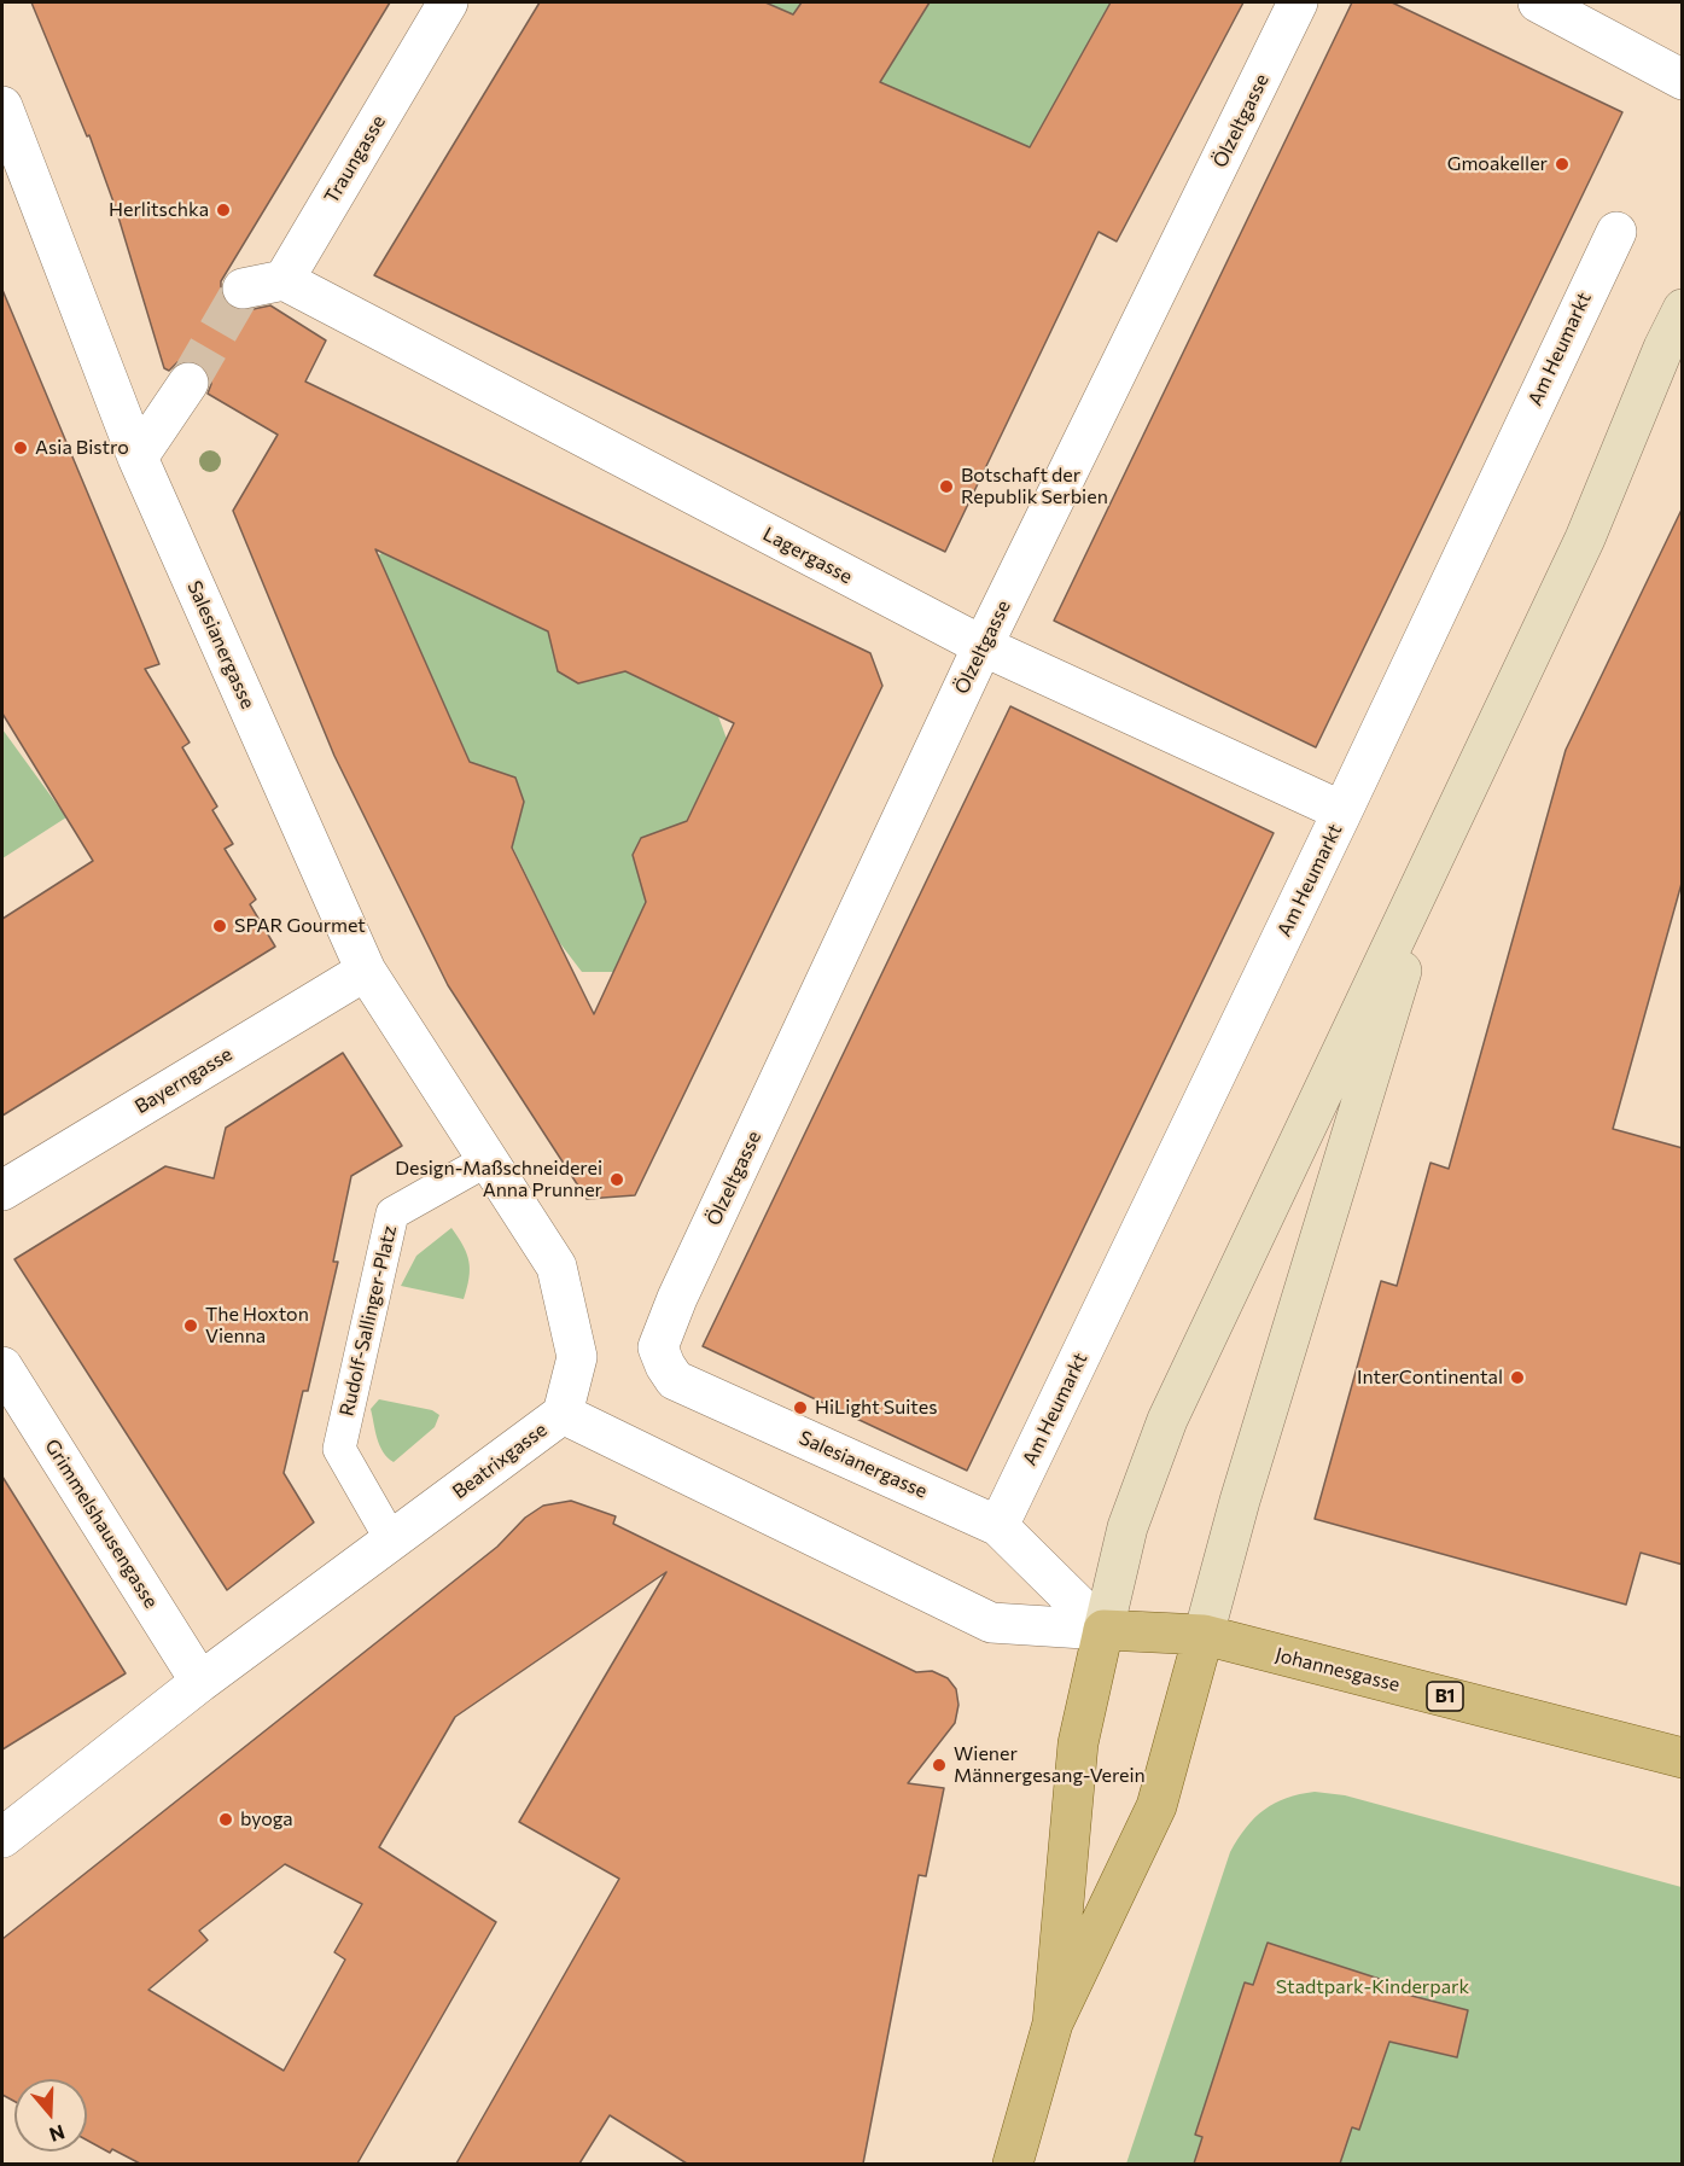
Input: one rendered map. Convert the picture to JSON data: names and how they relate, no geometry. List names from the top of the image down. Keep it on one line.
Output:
{"streets":{"main road":["Johannesgasse","B1"],"street":["Ölzeltgasse","Traungasse","Am Heumarkt","Lagergasse","Salesianergasse","Bayerngasse","Beatrixgasse","Grimmelshausengasse"],"lane":["Rudolf-Sallinger-Platz"]},"crossings":[["Ölzeltgasse","Lagergasse"],["Ölzeltgasse","Salesianergasse"],["Traungasse","Lagergasse"],["Am Heumarkt","Lagergasse"],["Am Heumarkt","Salesianergasse"],["Salesianergasse","Bayerngasse"],["Salesianergasse","Rudolf-Sallinger-Platz"],["Salesianergasse","Beatrixgasse"],["Salesianergasse","B1"],["Rudolf-Sallinger-Platz","Beatrixgasse"],["Beatrixgasse","Grimmelshausengasse"],["Beatrixgasse","B1"],["Johannesgasse","B1"]],"parks":["Stadtpark-Kinderpark"],"places":["Gmoakeller","Herlitschka","Asia Bistro","Botschaft der Republik Serbien","SPAR Gourmet","Design-Maßschneiderei Anna Prunner","The Hoxton Vienna","InterContinental","HiLight Suites","Wiener Männergesang-Verein","byoga"],"north":"bottom"}
